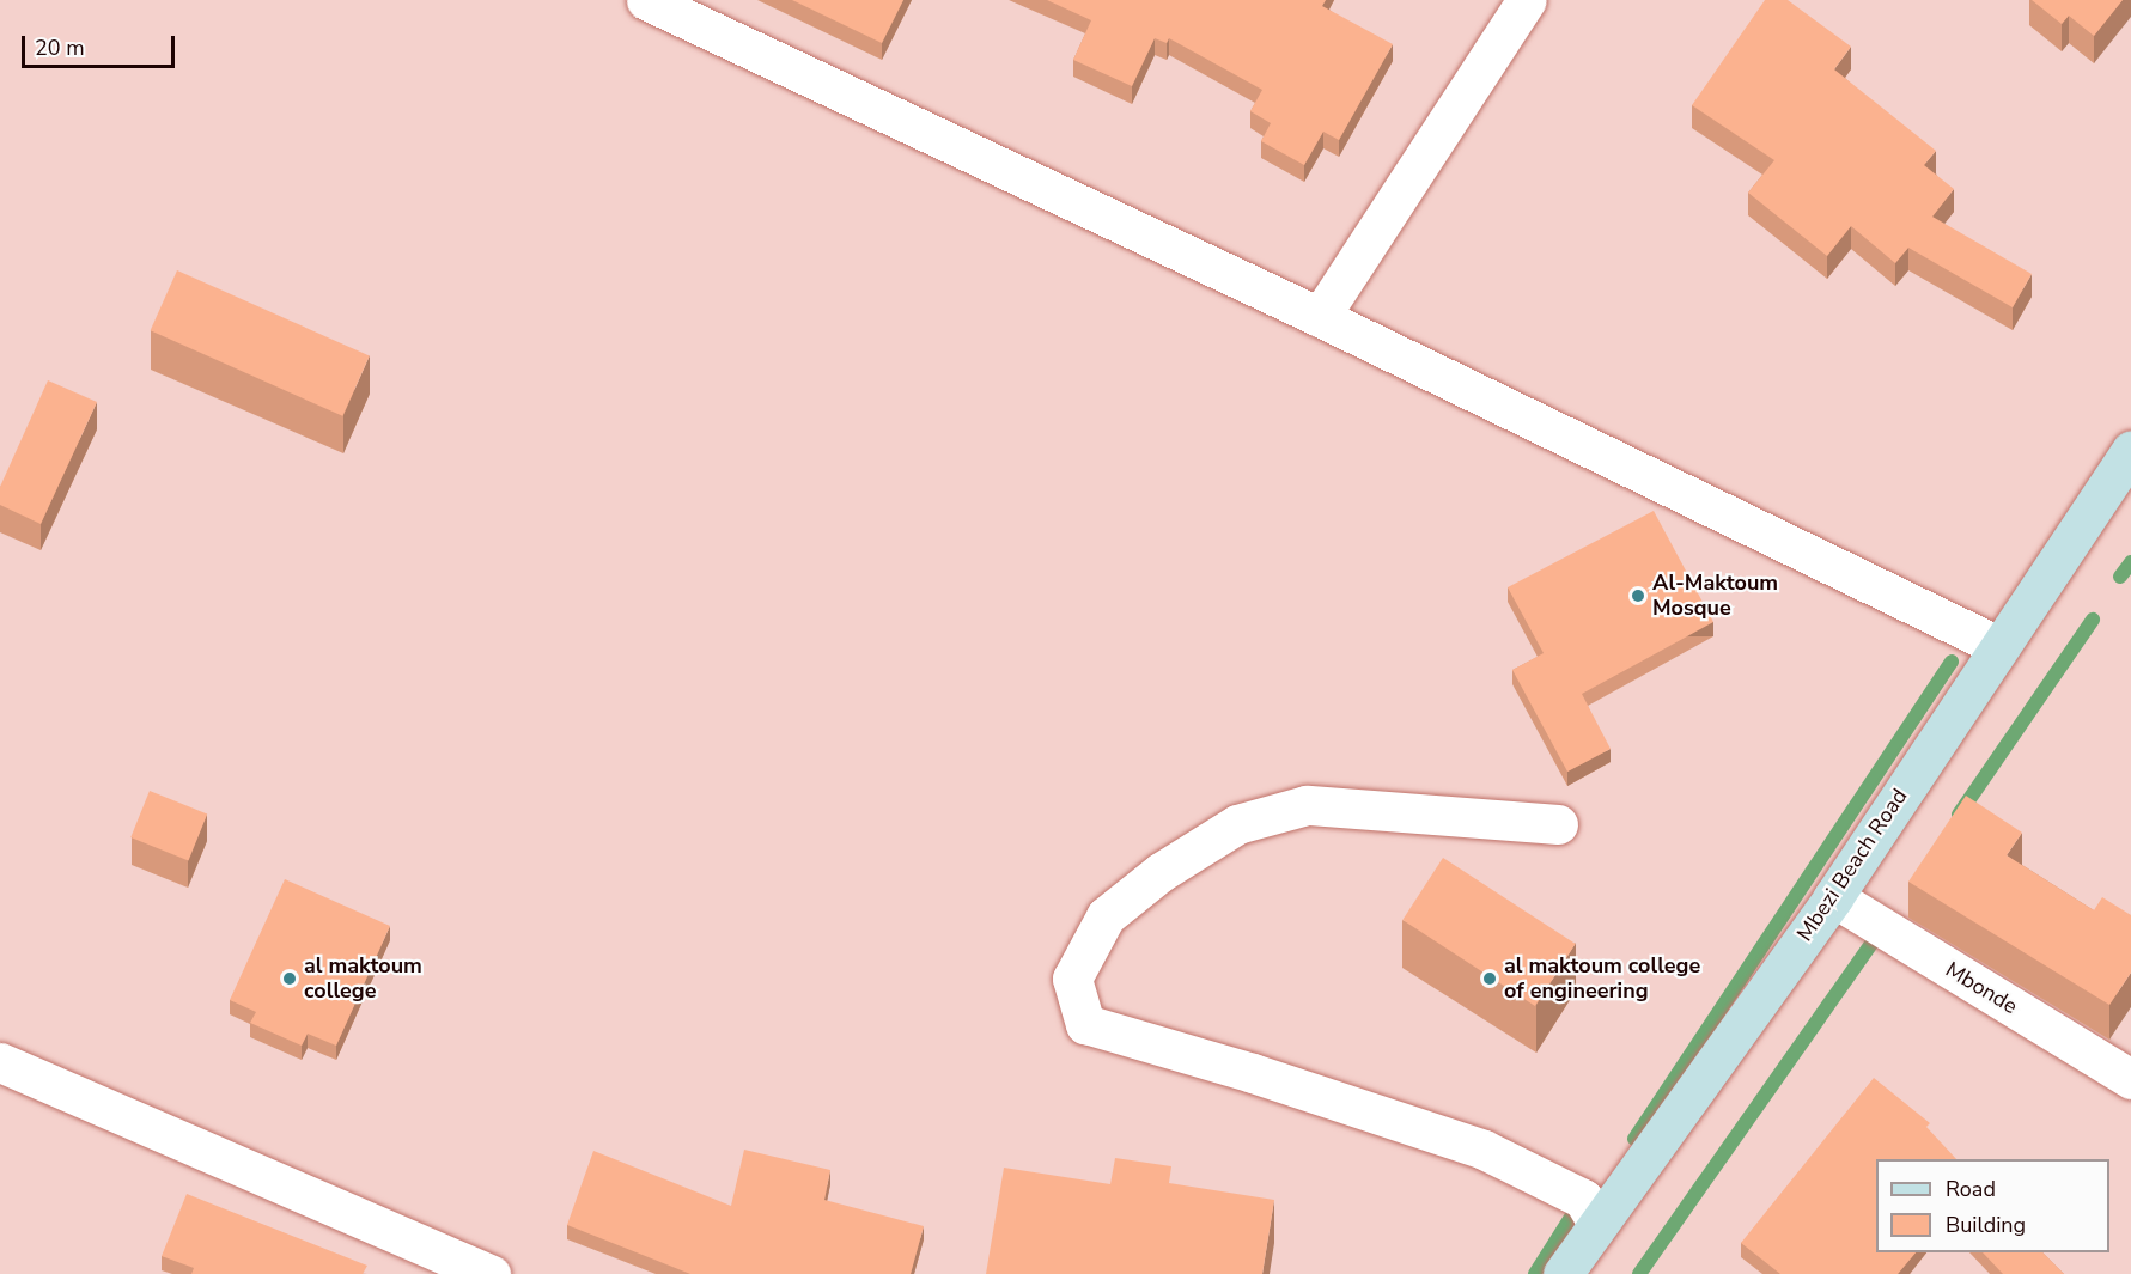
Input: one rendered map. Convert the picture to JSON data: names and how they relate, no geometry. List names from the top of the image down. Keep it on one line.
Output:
{"streets":{"main road":["Mbezi Beach Road"],"street":["Mbonde"]},"crossings":[["Mbezi Beach Road","Mbonde"]],"places":["Al-Maktoum Mosque","al maktoum college","al maktoum college of engineering"],"legend":["Road","Building"],"scale_bar":"20 m"}
